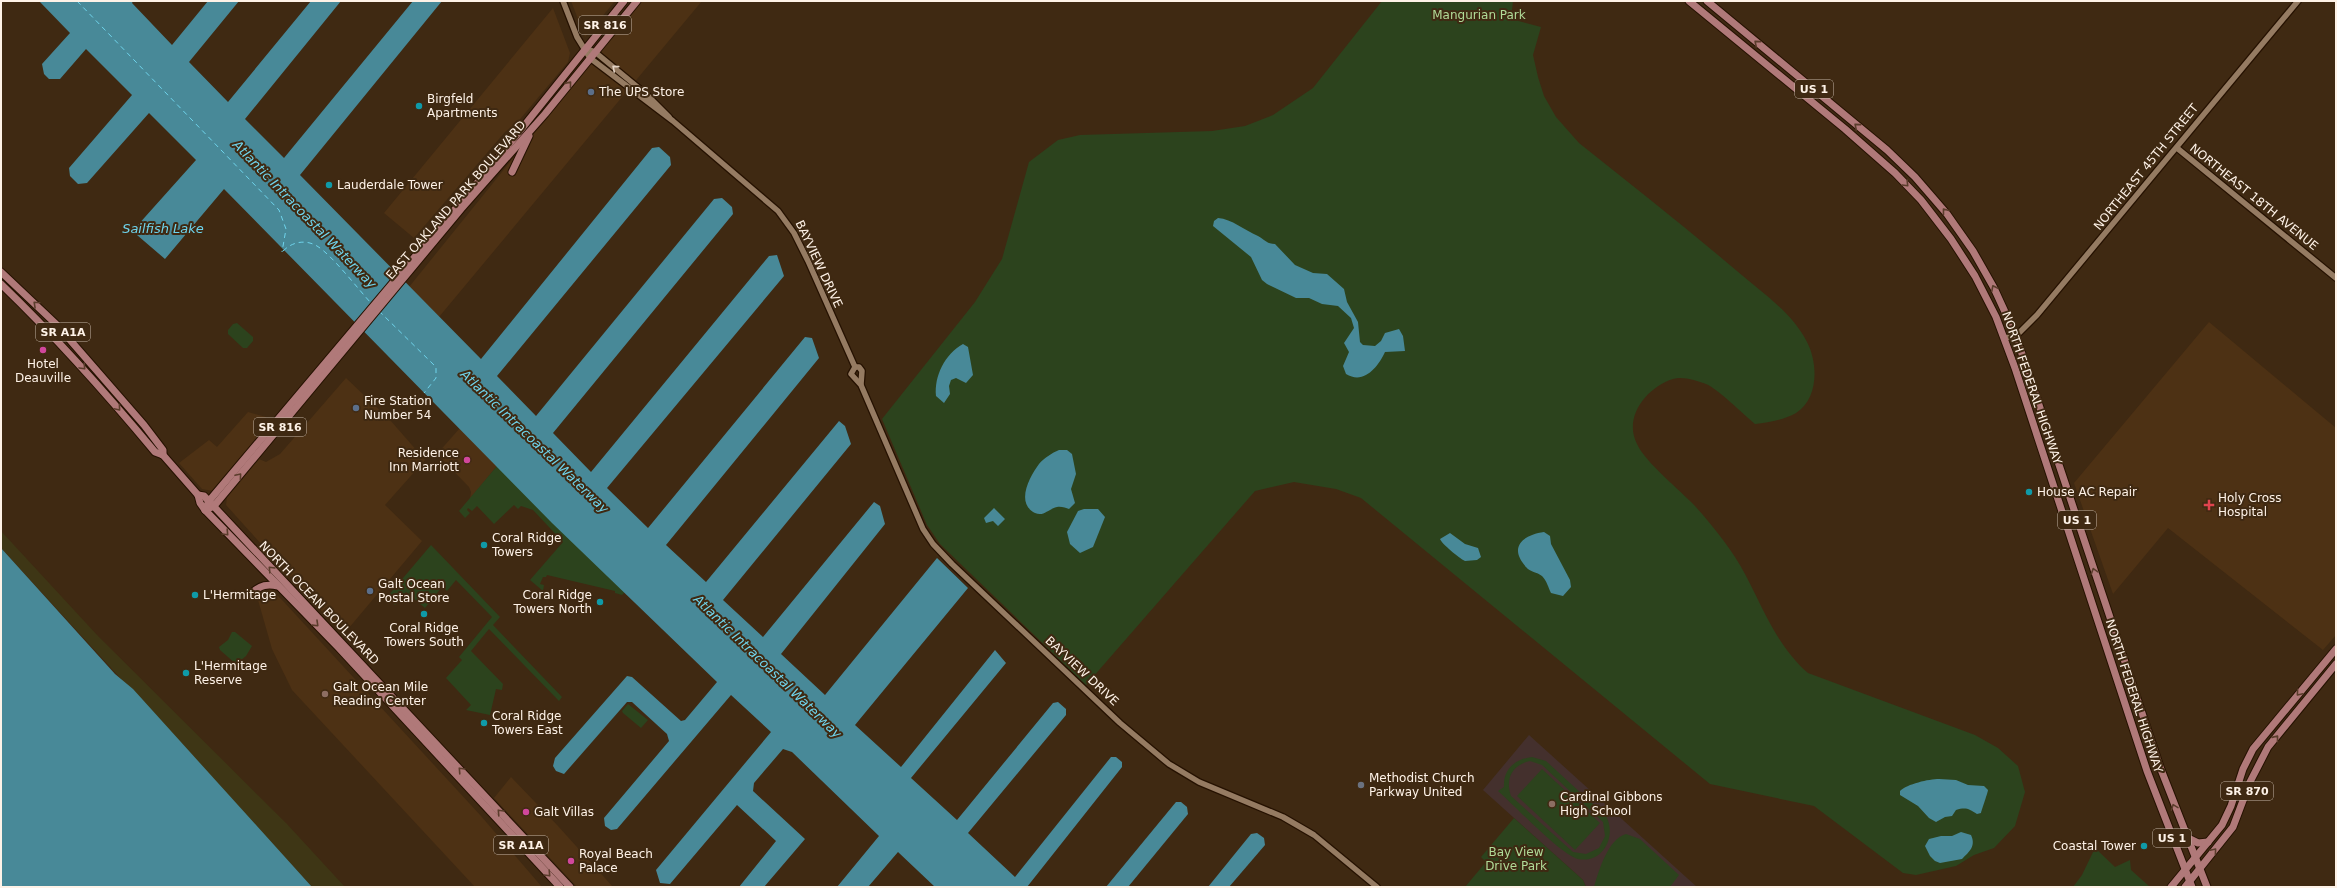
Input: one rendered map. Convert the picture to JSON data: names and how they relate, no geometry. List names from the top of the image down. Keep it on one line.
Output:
{"streets":{"main road":["SR 816","US 1","EAST OAKLAND PARK BOULEVARD","SR A1A","NORTH FEDERAL HIGHWAY","NORTH OCEAN BOULEVARD","SR 870"],"street":["NORTHEAST 45TH STREET","NORTHEAST 18TH AVENUE","BAYVIEW DRIVE"]},"crossings":[["NORTHEAST 45TH STREET","NORTHEAST 18TH AVENUE"],["NORTHEAST 45TH STREET","NORTH FEDERAL HIGHWAY"],["EAST OAKLAND PARK BOULEVARD","BAYVIEW DRIVE"],["EAST OAKLAND PARK BOULEVARD","NORTH OCEAN BOULEVARD"],["NORTH FEDERAL HIGHWAY","SR 870"]],"water":["Atlantic Intracoastal Waterway","Sailfish Lake"],"parks":["Mangurian Park","Bay View Drive Park"],"places":{"other":["The UPS Store","Birgfeld Apartments","Lauderdale Tower","Hotel Deauville","Fire Station Number 54","Residence Inn Marriott","House AC Repair","Coral Ridge Towers","Galt Ocean Postal Store","L'Hermitage","Coral Ridge Towers North","Coral Ridge Towers South","L'Hermitage Reserve","Galt Ocean Mile Reading Center","Coral Ridge Towers East","Methodist Church Parkway United","Cardinal Gibbons High School","Galt Villas","Coastal Tower","Royal Beach Palace"],"health":["Holy Cross Hospital"]}}
